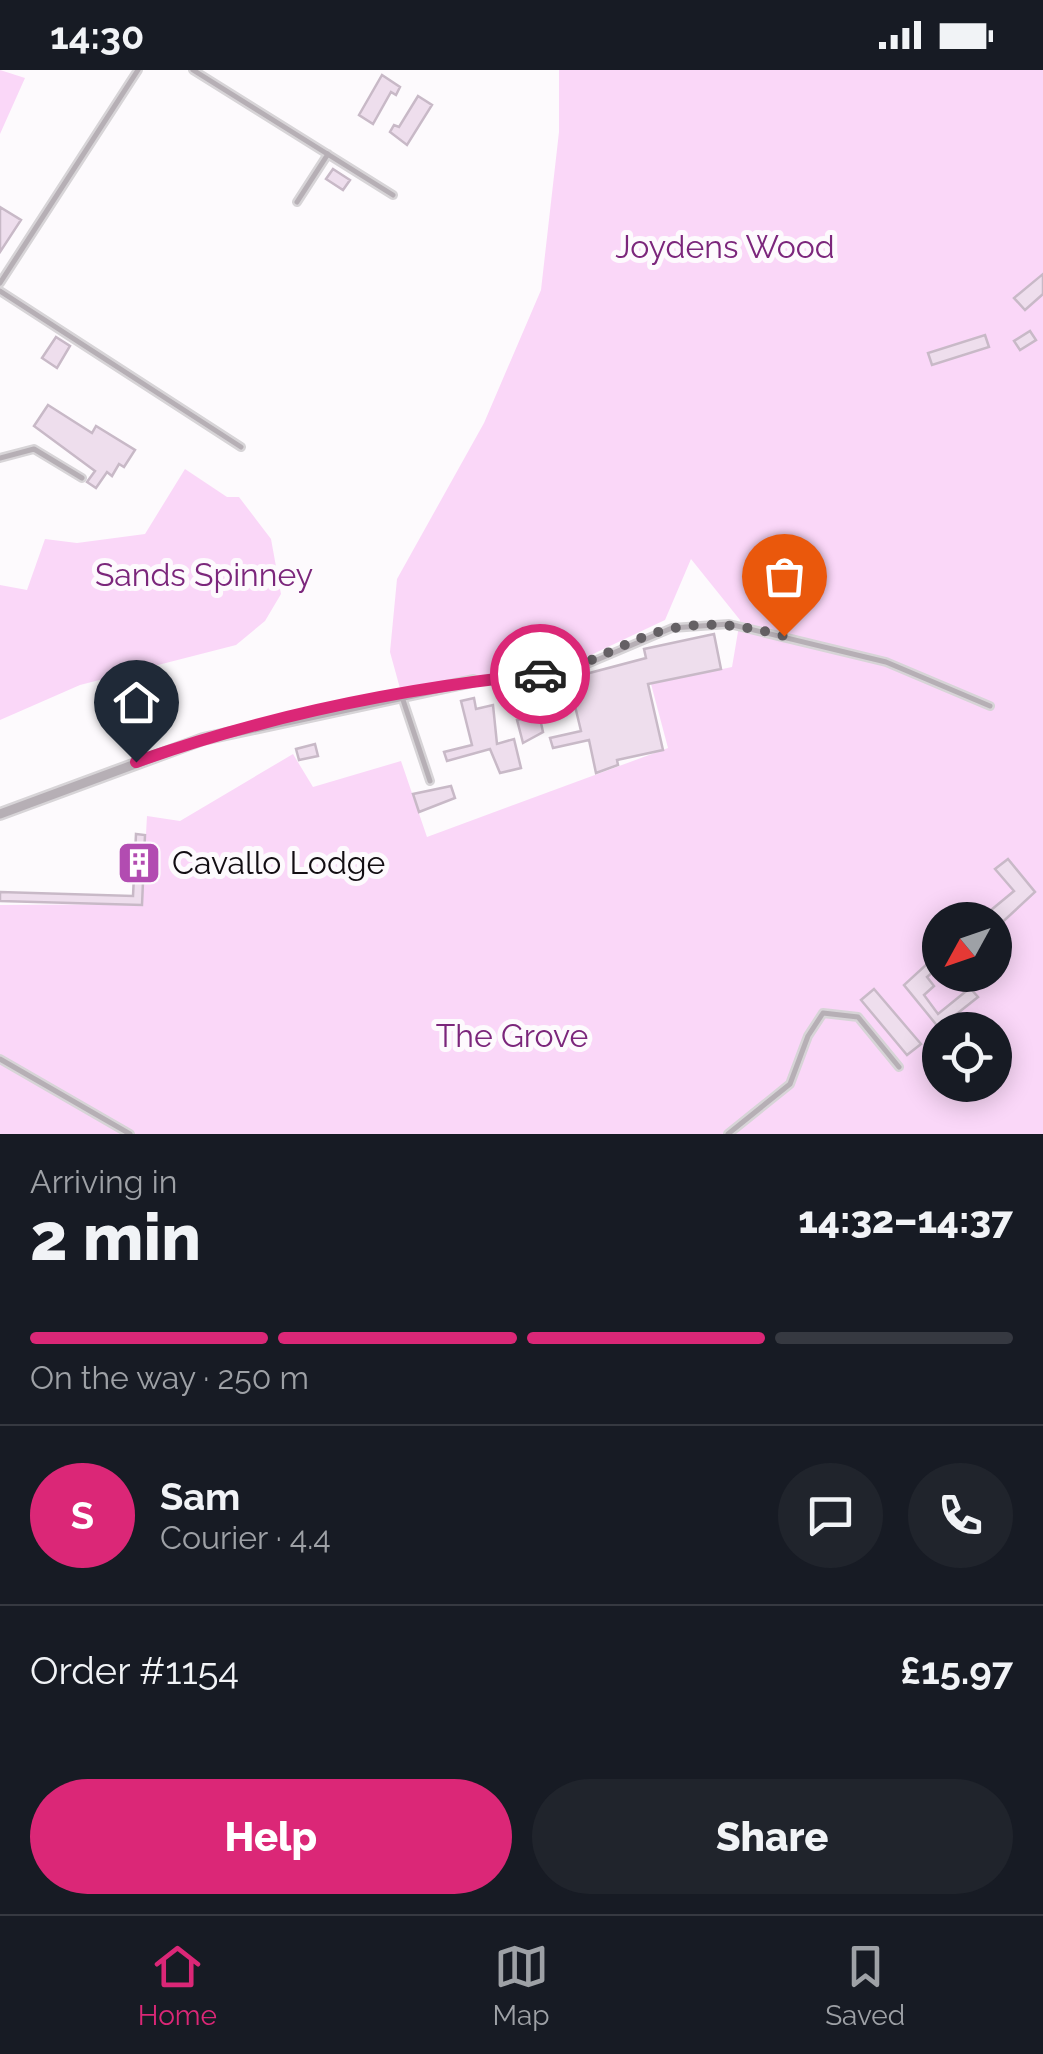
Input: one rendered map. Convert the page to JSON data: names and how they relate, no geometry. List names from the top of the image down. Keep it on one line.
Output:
{"parks":["Joydens Wood","Sands Spinney","The Grove"],"places":{"building":["Cavallo Lodge"]},"north":"bottom left","page":{"status":"14:30","heading":["2 min","Arriving in","14:32–14:37"],"panel":["Sam","Courier · 4.4","Order #1154","£15.97"],"bar":"On the way · 250 m","round":"S","buttons":["Help","Share"],"tabs":["Home","Map","Saved"]}}
